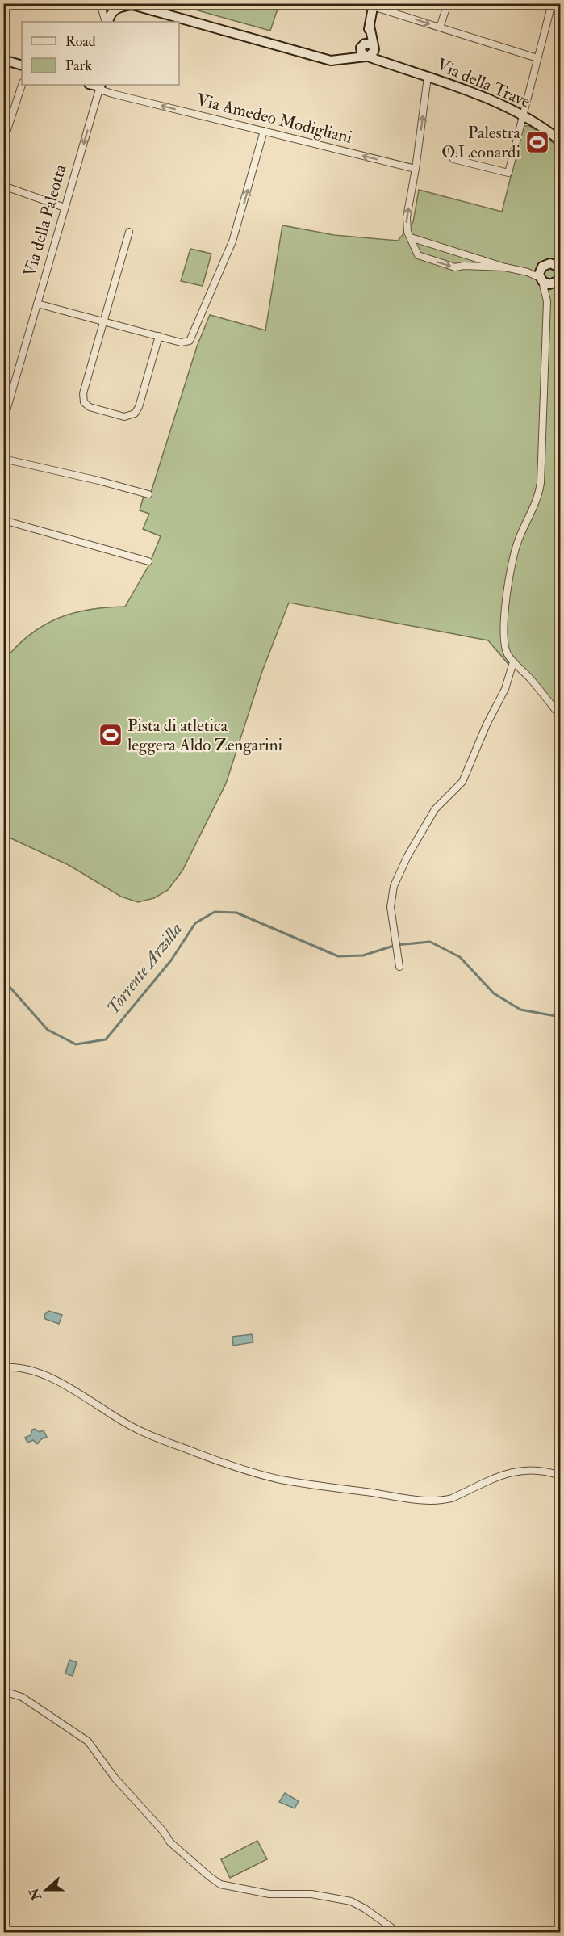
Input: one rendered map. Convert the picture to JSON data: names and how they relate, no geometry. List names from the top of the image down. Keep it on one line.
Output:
{"streets":{"street":["Via della Trave","Via Amedeo Modigliani","Via della Paleotta"]},"crossings":[["Via Amedeo Modigliani","Via della Paleotta"]],"one_way":["Via Amedeo Modigliani","Via della Paleotta"],"water":["Torrente Arzilla"],"places":{"sports":["Palestra O.Leonardi","Pista di atletica leggera Aldo Zengarini"]},"legend":["Road","Park"],"north":"left"}
